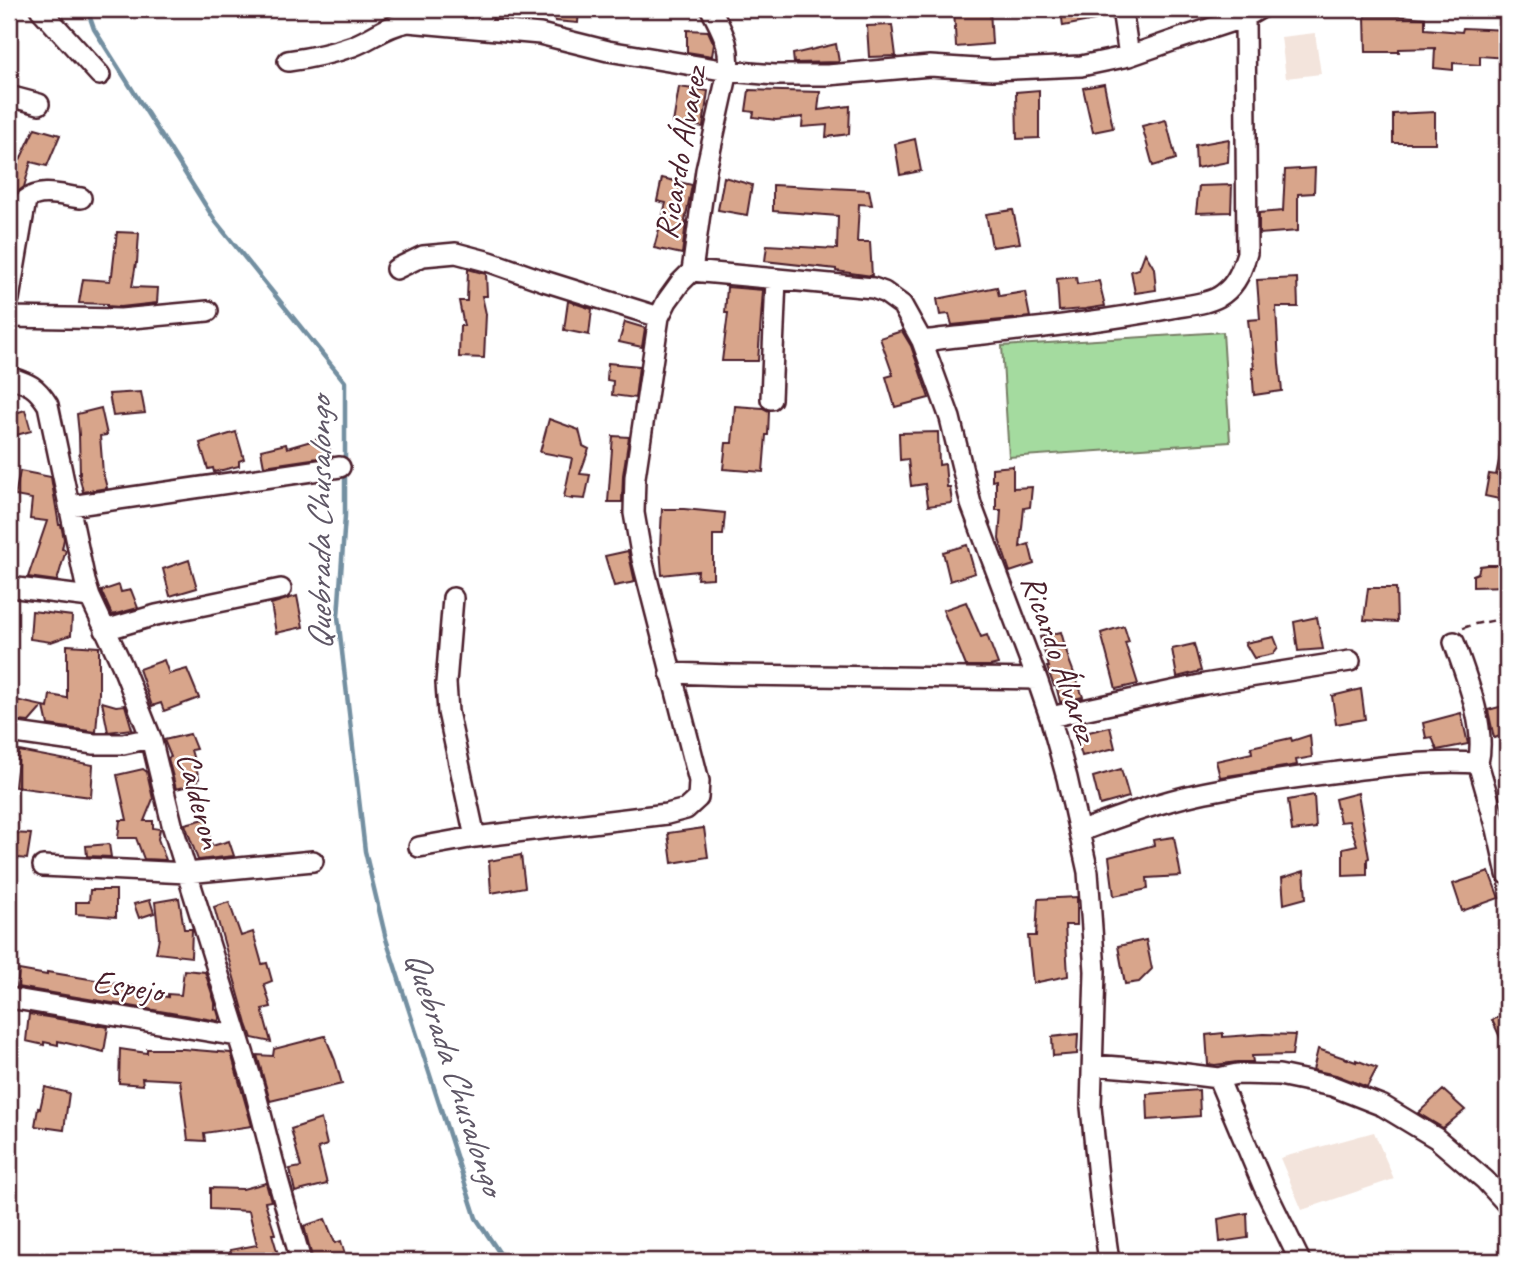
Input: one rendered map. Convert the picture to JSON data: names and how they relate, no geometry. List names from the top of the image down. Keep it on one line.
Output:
{"streets":{"street":["Ricardo Álvarez","Calderon","Espejo"]},"crossings":[["Calderon","Espejo"]],"water":["Quebrada Chusalongo"]}
